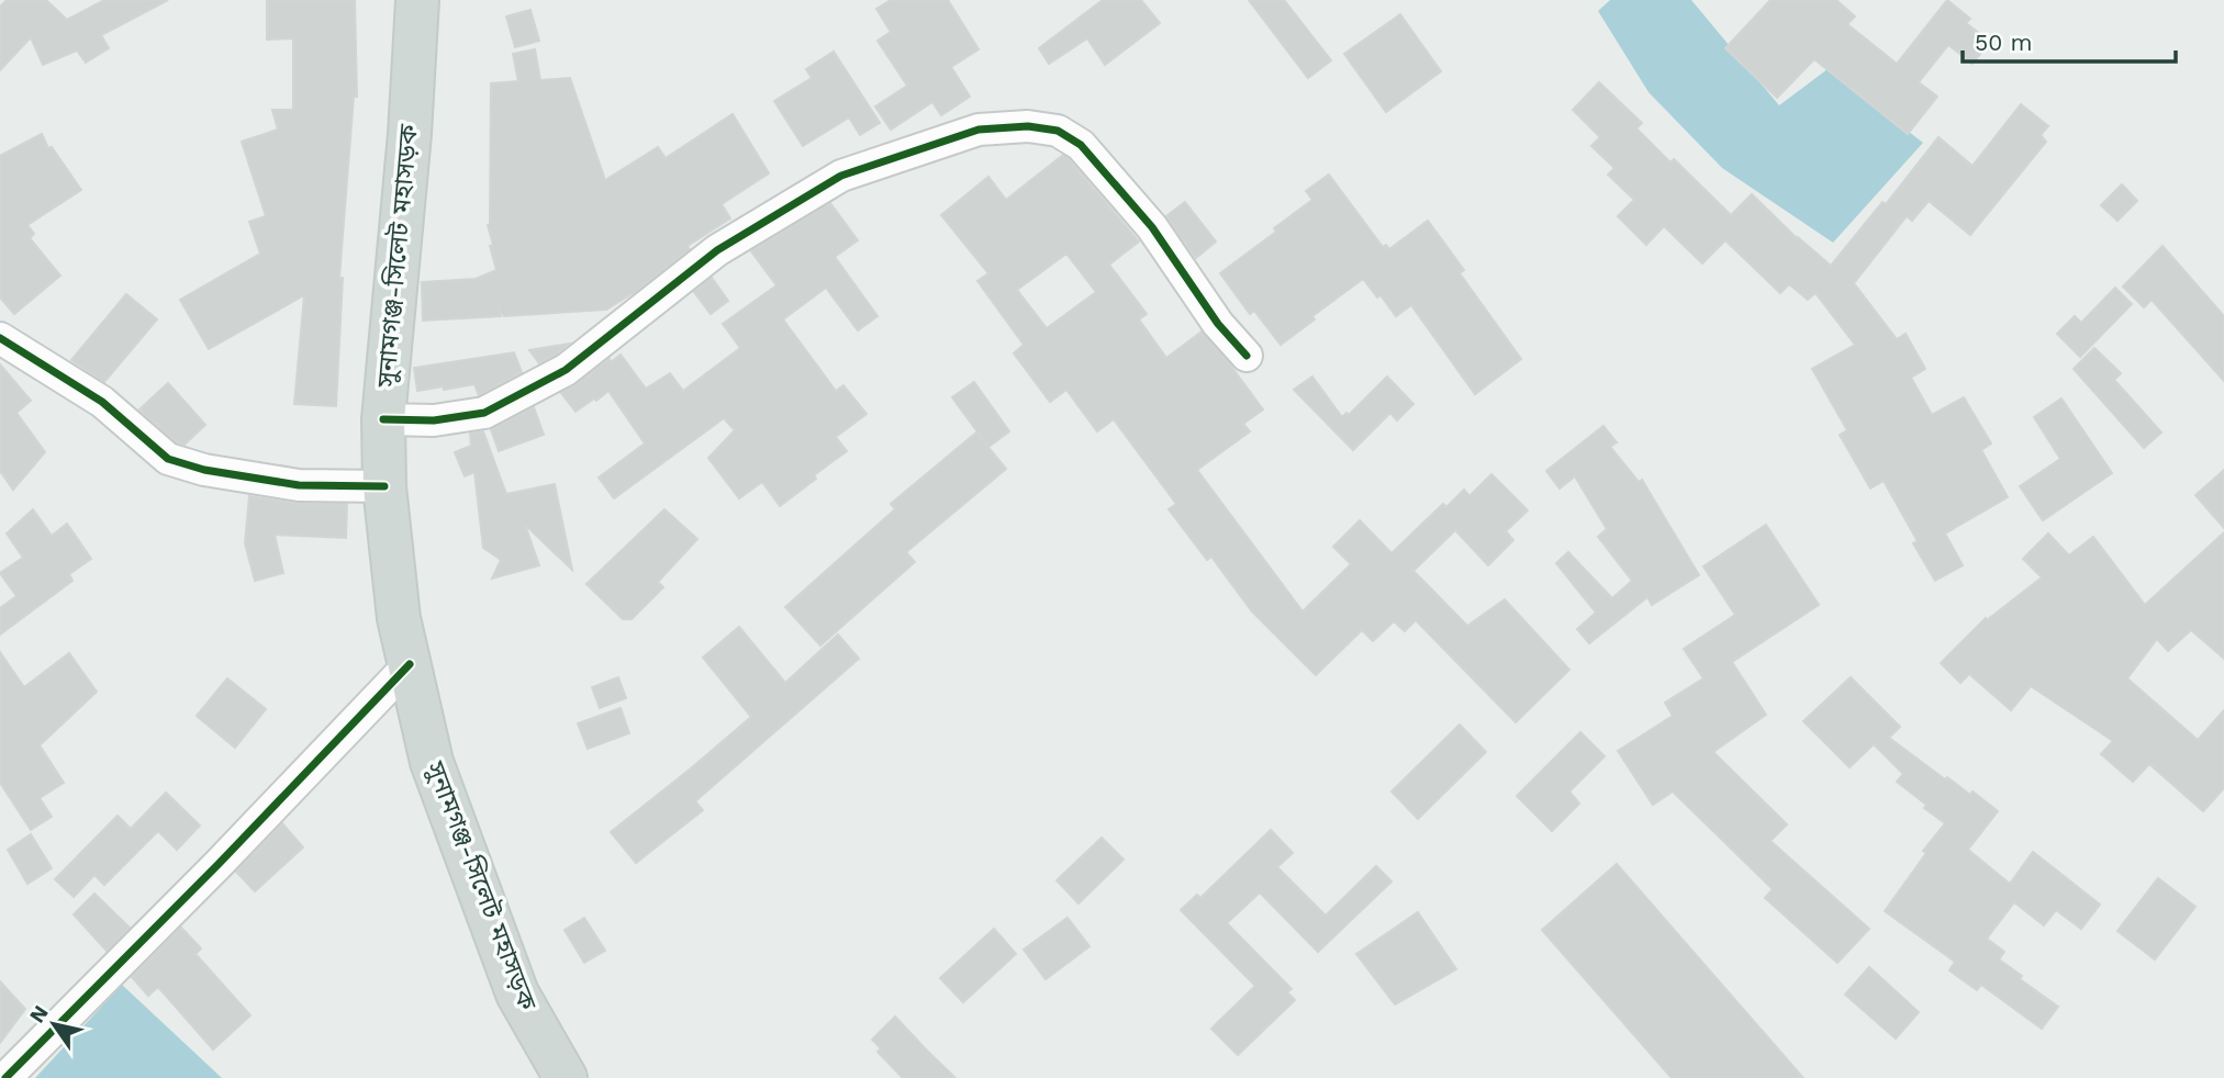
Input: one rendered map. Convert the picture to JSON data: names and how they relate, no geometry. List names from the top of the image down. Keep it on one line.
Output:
{"streets":{"main road":["সুনামগঞ্জ-সিলেট মহাসড়ক"]},"scale_bar":"50 m","north":"top left"}
